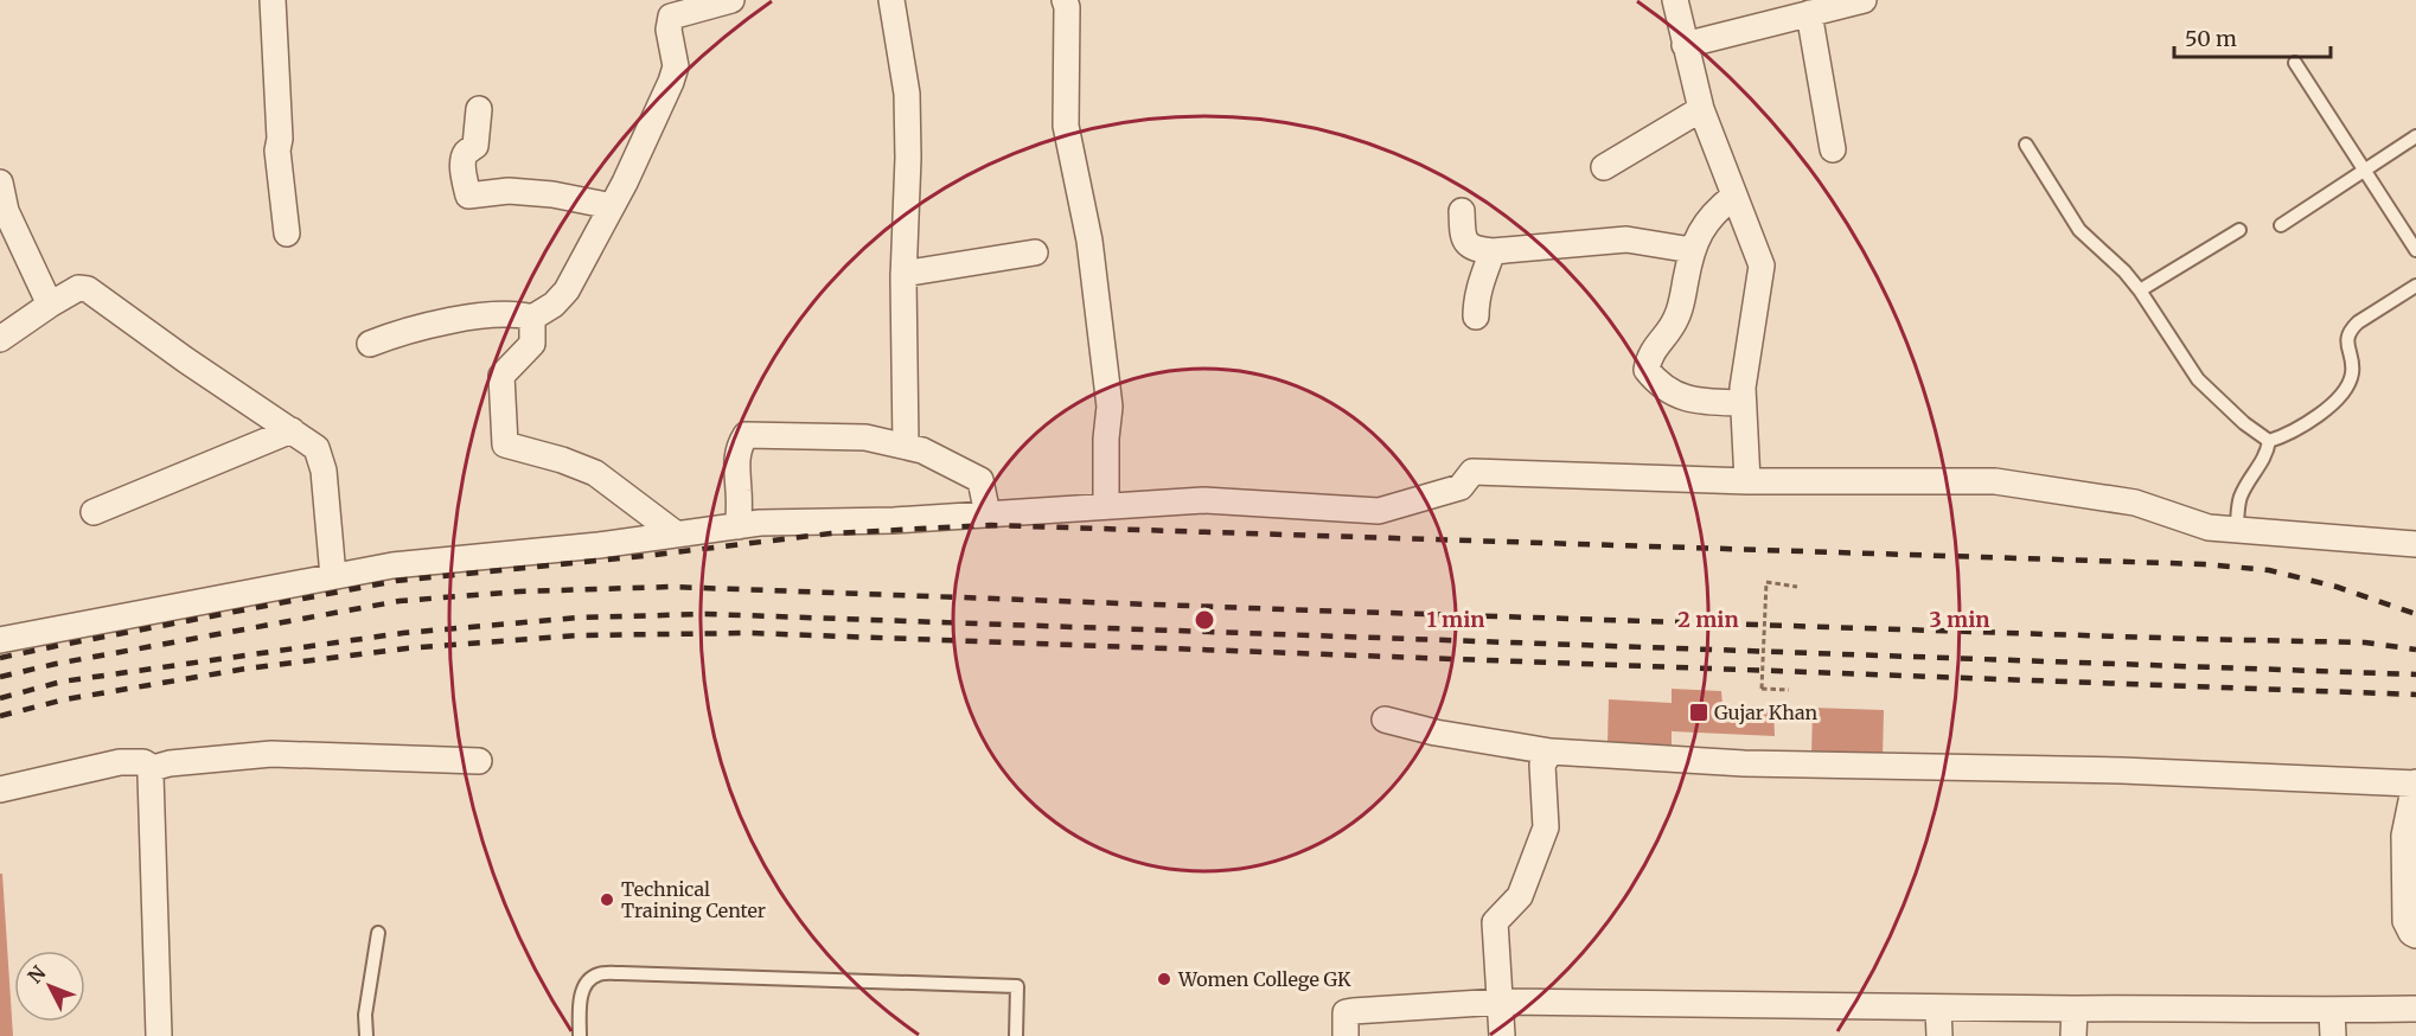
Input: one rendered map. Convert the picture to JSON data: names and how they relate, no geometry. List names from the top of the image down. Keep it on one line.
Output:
{"places":{"transit":["Gujar Khan"],"other":["Technical Training Center","Women College GK"]},"scale_bar":"50 m","north":"top left","rings":["1 min","2 min","3 min"]}
